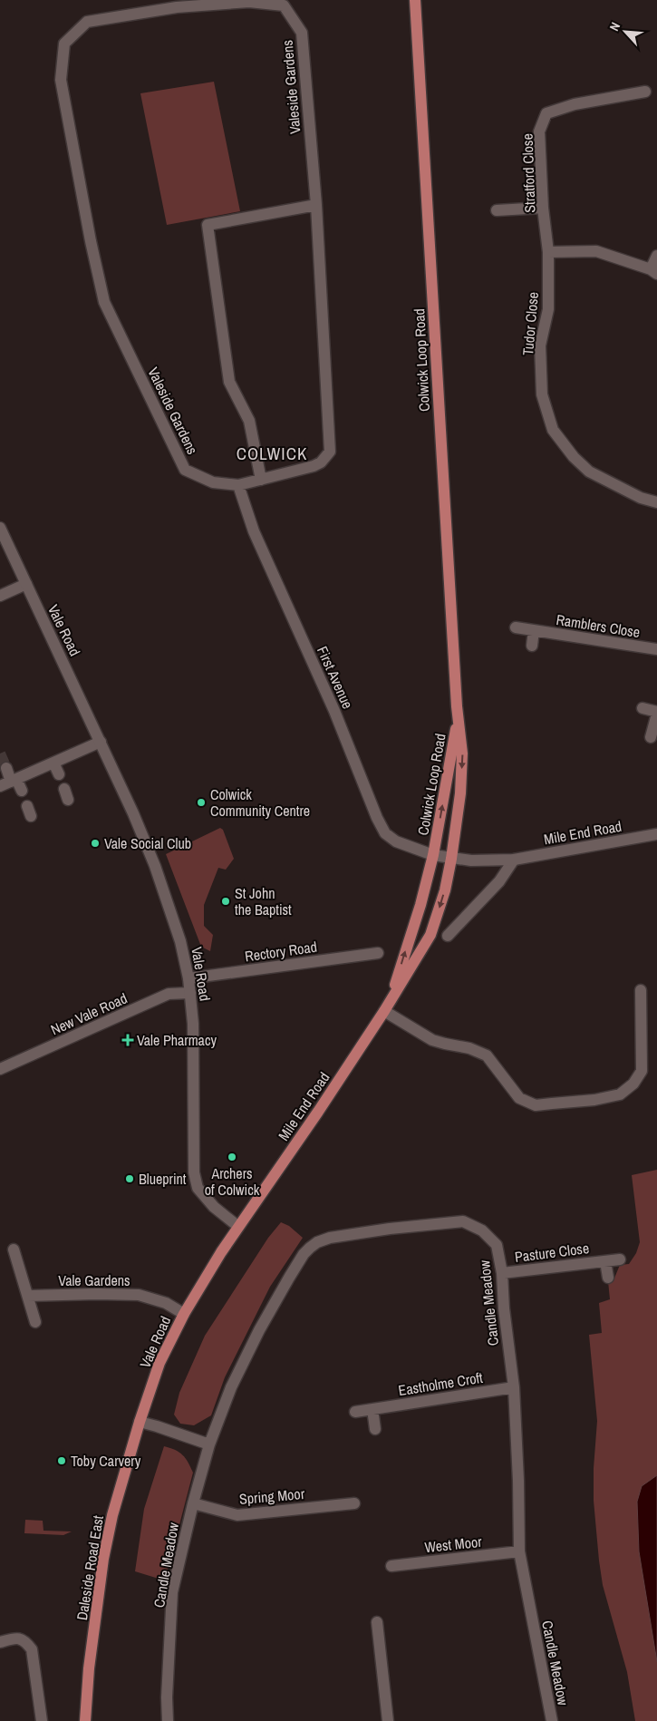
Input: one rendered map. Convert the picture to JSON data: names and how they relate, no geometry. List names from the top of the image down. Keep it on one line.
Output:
{"streets":{"main road":["Colwick Loop Road","Vale Road","Mile End Road","Daleside Road East"],"street":["Valeside Gardens","Stratford Close","Tudor Close","Ramblers Close","First Avenue","Rectory Road","New Vale Road","Pasture Close","Vale Gardens","Candle Meadow","Eastholme Croft","Spring Moor","West Moor"]},"crossings":[["Valeside Gardens","First Avenue"],["Stratford Close","Tudor Close"],["Colwick Loop Road","First Avenue"],["Colwick Loop Road","Mile End Road"],["Vale Road","Mile End Road"],["Vale Road","Rectory Road"],["Vale Road","New Vale Road"],["Vale Road","Vale Gardens"],["Vale Road","Daleside Road East"],["First Avenue","Mile End Road"],["Pasture Close","Candle Meadow"],["Candle Meadow","Eastholme Croft"],["Candle Meadow","Spring Moor"],["Candle Meadow","West Moor"]],"districts":["COLWICK"],"places":{"other":["Colwick Community Centre","Vale Social Club","St John the Baptist","Archers of Colwick","Blueprint","Toby Carvery"],"health":["Vale Pharmacy"]},"north":"top left"}
